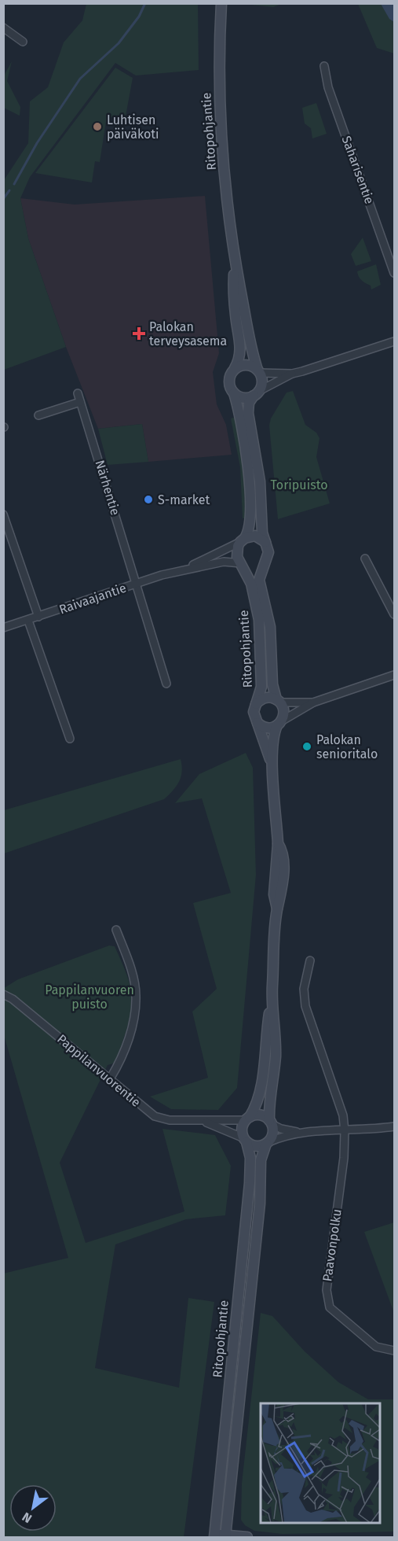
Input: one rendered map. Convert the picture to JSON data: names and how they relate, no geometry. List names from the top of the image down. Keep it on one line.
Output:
{"streets":{"main road":["Ritopohjantie"],"street":["Saharisentie","Närhentie","Raivaajantie","Pappilanvuorentie","Paavonpolku"]},"crossings":[["Ritopohjantie","Raivaajantie"],["Ritopohjantie","Pappilanvuorentie"],["Närhentie","Raivaajantie"]],"parks":["Toripuisto","Pappilanvuoren puisto"],"places":{"other":["Luhtisen päiväkoti","S-market","Palokan senioritalo"],"health":["Palokan terveysasema"]},"north":"bottom left"}
